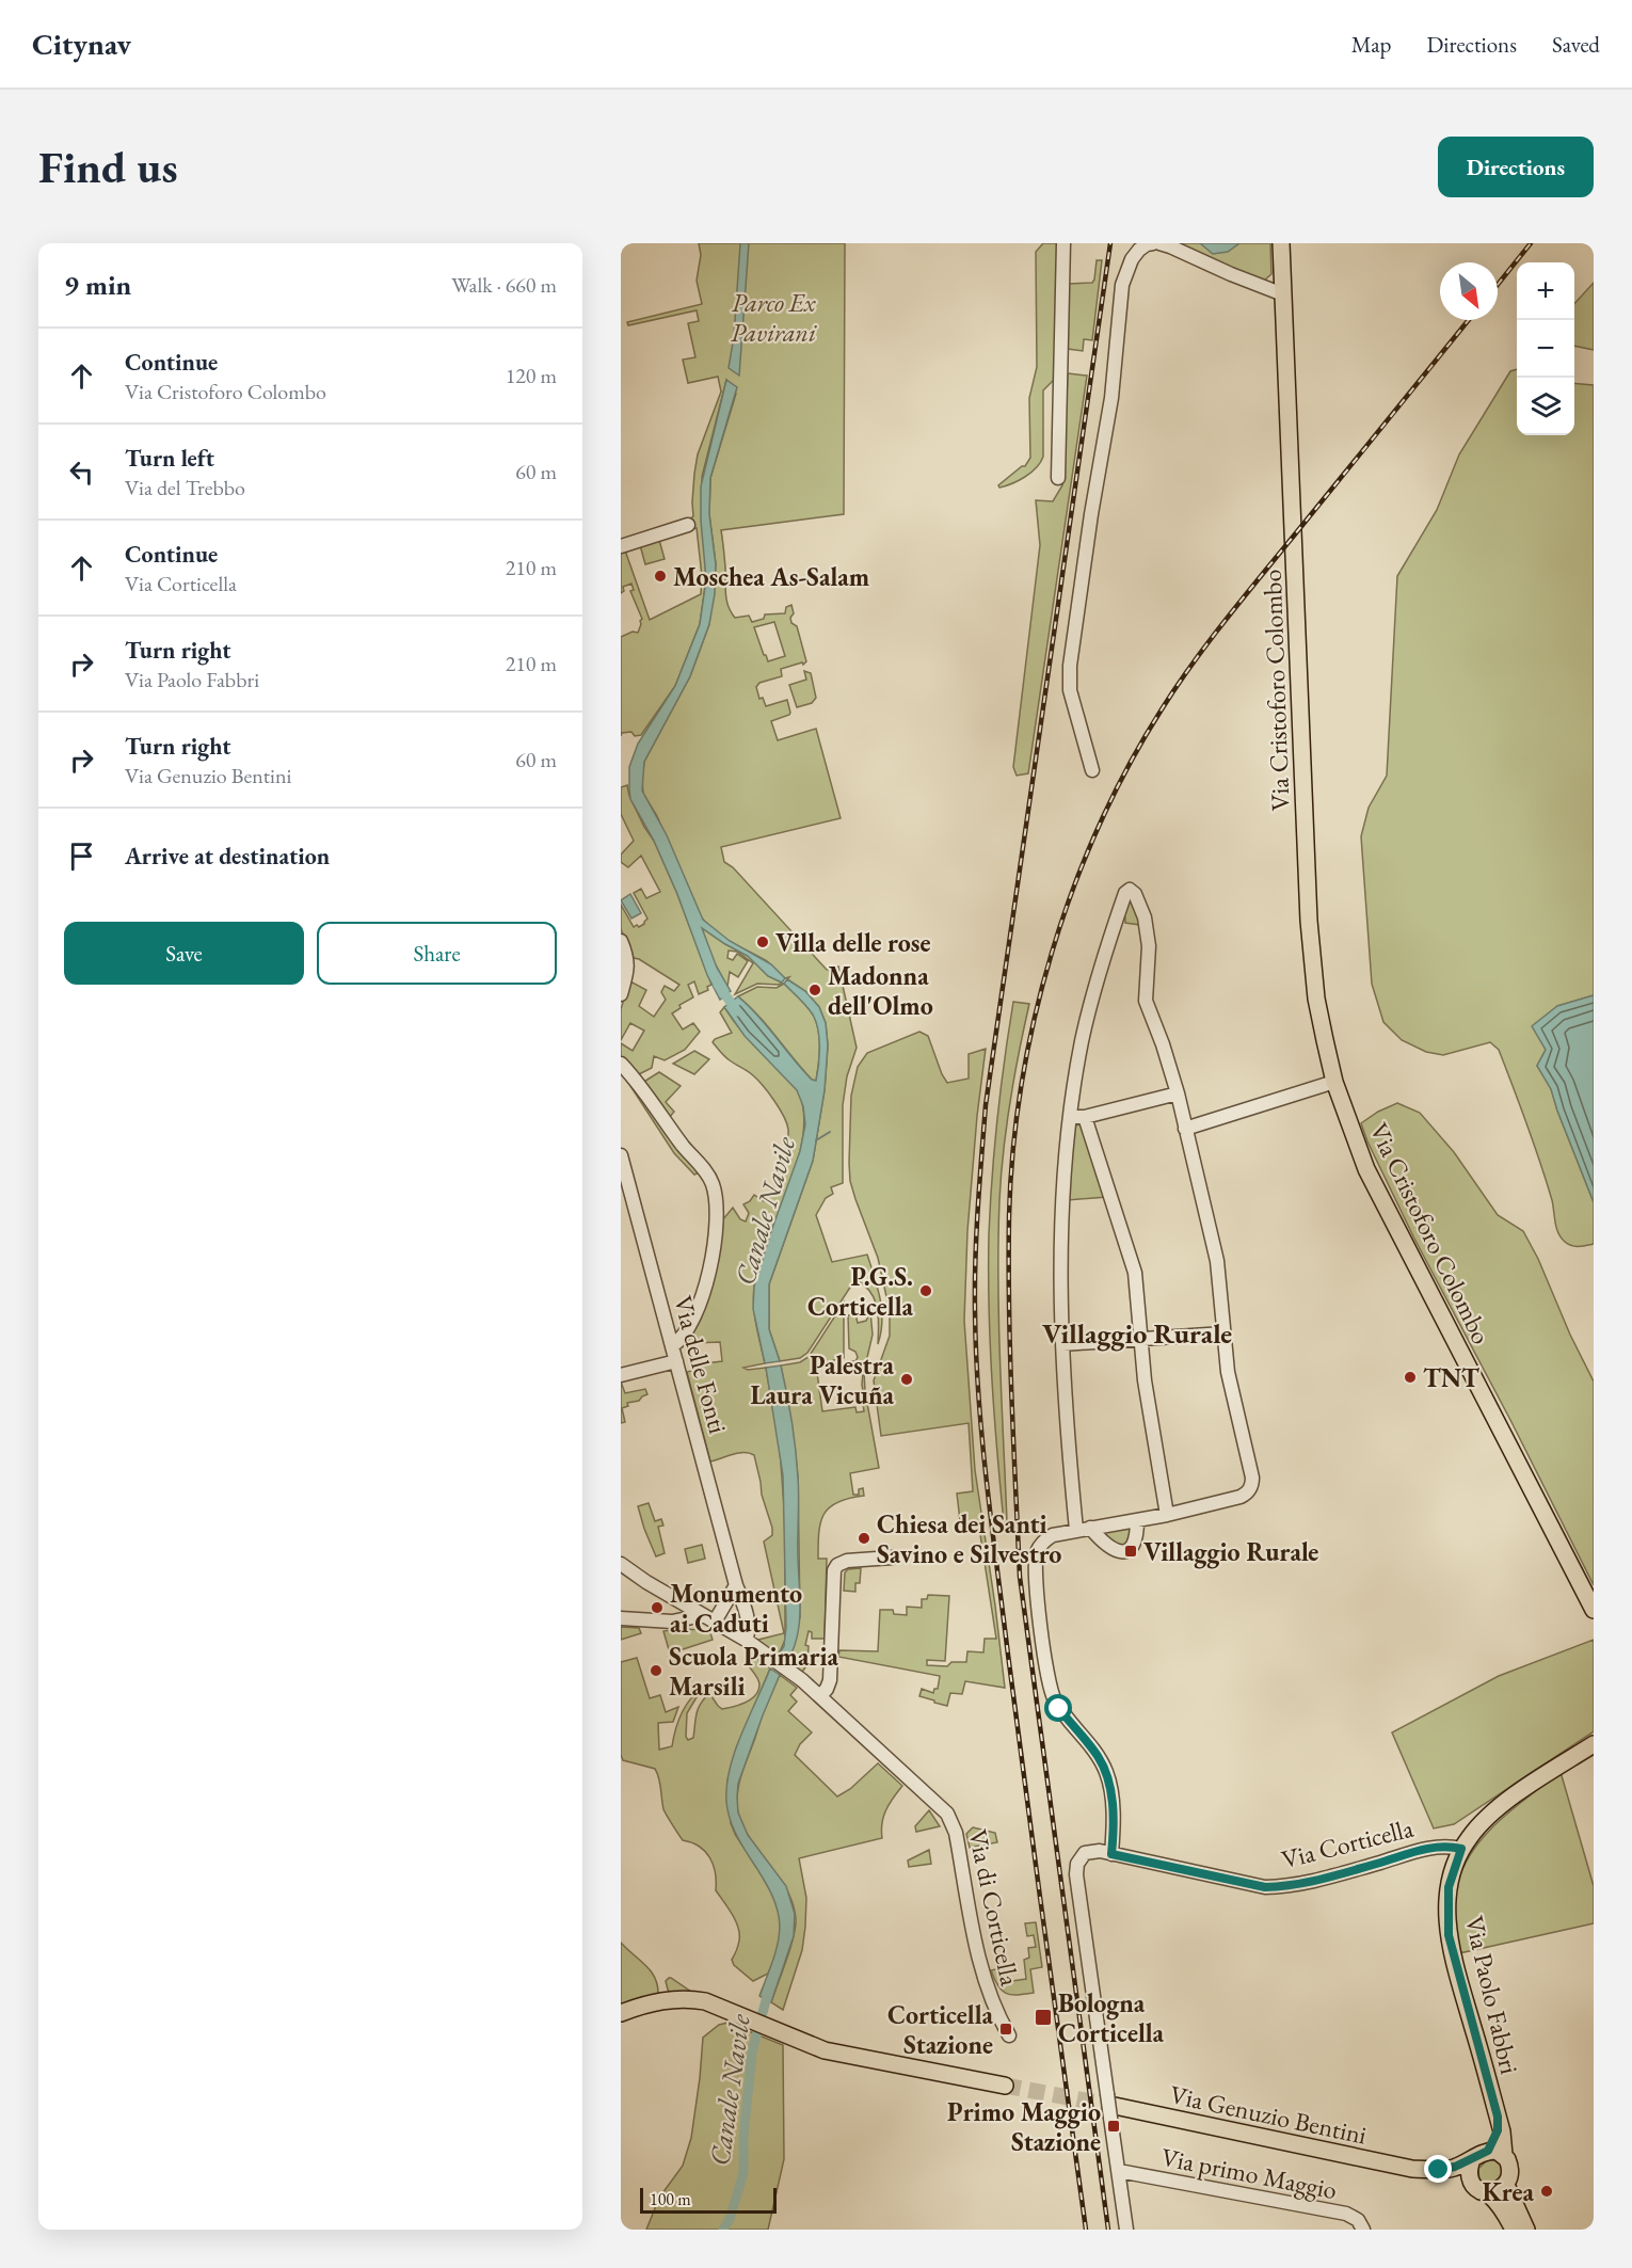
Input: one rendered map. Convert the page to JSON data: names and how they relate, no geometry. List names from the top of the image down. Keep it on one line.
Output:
{"streets":{"main road":["Via Cristoforo Colombo","Via Paolo Fabbri","Via Genuzio Bentini"],"street":["Via delle Fonti","Via Corticella","Via di Corticella","Via primo Maggio"]},"crossings":[["Via delle Fonti","Via di Corticella"],["Via Corticella","Via Paolo Fabbri"],["Via Corticella","Via Genuzio Bentini"],["Via Paolo Fabbri","Via Genuzio Bentini"]],"districts":["Villaggio Rurale"],"water":["Canale Navile"],"parks":["Parco Ex Pavirani"],"places":{"other":["Moschea As-Salam","Villa delle rose","Madonna dell'Olmo","P.G.S. Corticella","TNT","Palestra Laura Vicuña","Chiesa dei Santi Savino e Silvestro","Monumento ai Caduti","Scuola Primaria Marsili","Krea"],"transit":["Villaggio Rurale","Bologna Corticella","Corticella Stazione","Primo Maggio Stazione"]},"scale_bar":"100 m","north":"bottom right","page":{"header":"Citynav","nav":["Map","Directions","Saved"],"buttons":["Directions",["Save","Share"]],"title":"Find us","heading":["9 min","Walk · 660 m"],"map_buttons":["+","−"],"list":[["Continue","Via Cristoforo Colombo","120 m"],["Turn left","Via del Trebbo","60 m"],["Continue","Via Corticella","210 m"],["Turn right","Via Paolo Fabbri","210 m"],["Turn right","Via Genuzio Bentini","60 m"],"Arrive at destination"],"scale":"100 m"}}
